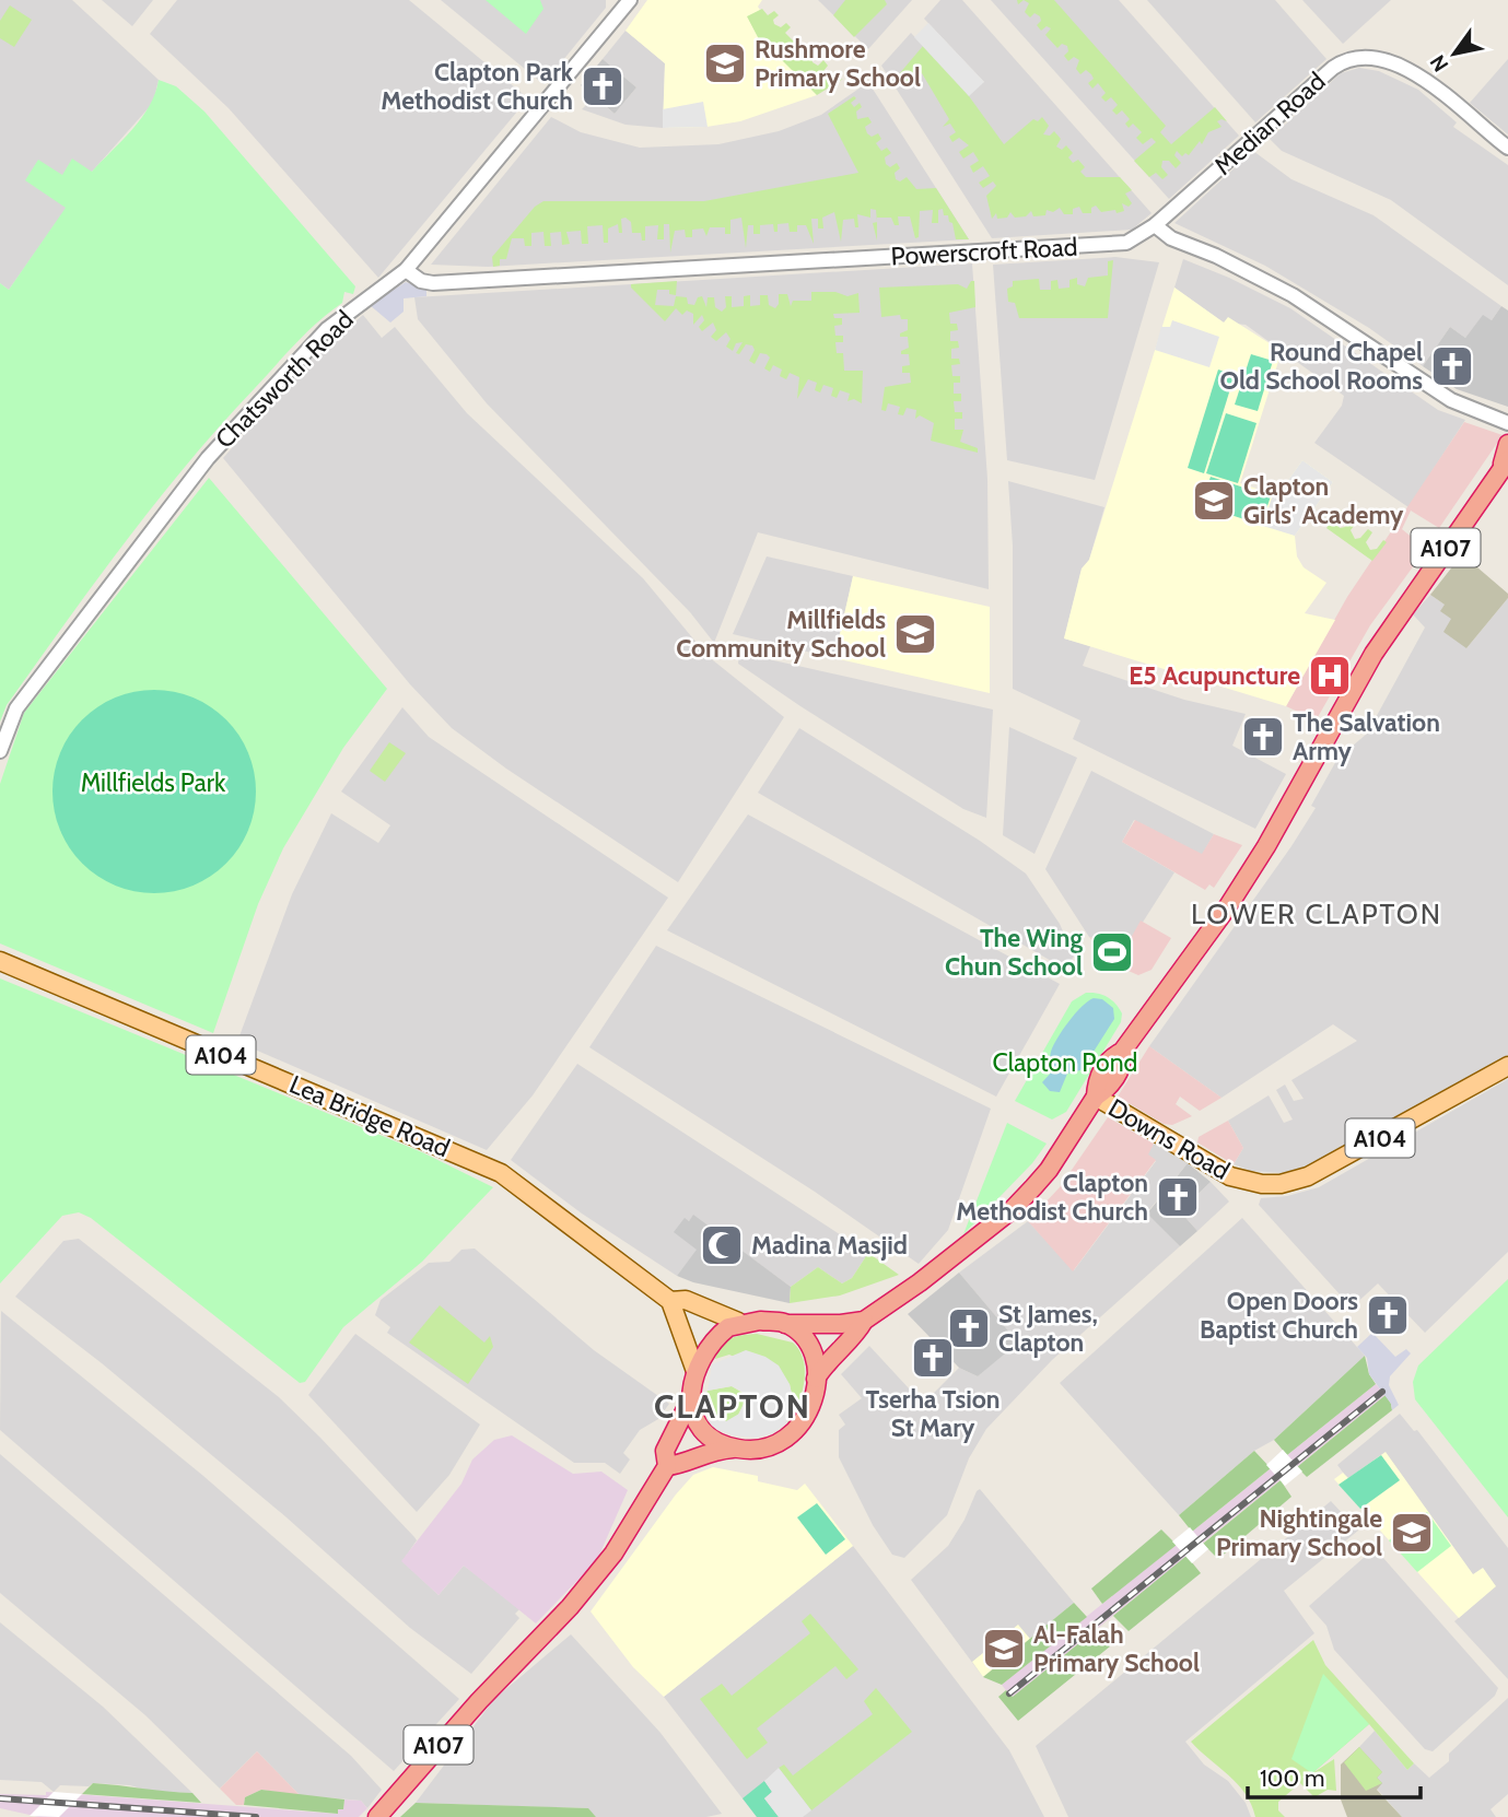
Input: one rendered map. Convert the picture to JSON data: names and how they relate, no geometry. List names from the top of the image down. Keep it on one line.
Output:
{"streets":{"highway":["A107"],"main road":["A104","Lea Bridge Road","Downs Road"],"street":["Median Road","Powerscroft Road","Chatsworth Road"]},"crossings":[["Median Road","Powerscroft Road"],["Powerscroft Road","Chatsworth Road"],["A107","Lea Bridge Road"],["A107","Downs Road"]],"districts":["LOWER CLAPTON","CLAPTON"],"parks":["Millfields Park","Clapton Pond"],"places":{"school or university":["Rushmore Primary School","Clapton Girls' Academy","Millfields Community School","Nightingale Primary School","Al-Falah Primary School"],"church":["Clapton Park Methodist Church","Round Chapel Old School Rooms","The Salvation Army","Clapton Methodist Church","Open Doors Baptist Church","St James, Clapton","Tserha Tsion St Mary"],"hospital":["E5 Acupuncture"],"sports":["The Wing Chun School"],"mosque":["Madina Masjid"]},"scale_bar":"100 m","north":"bottom left"}
